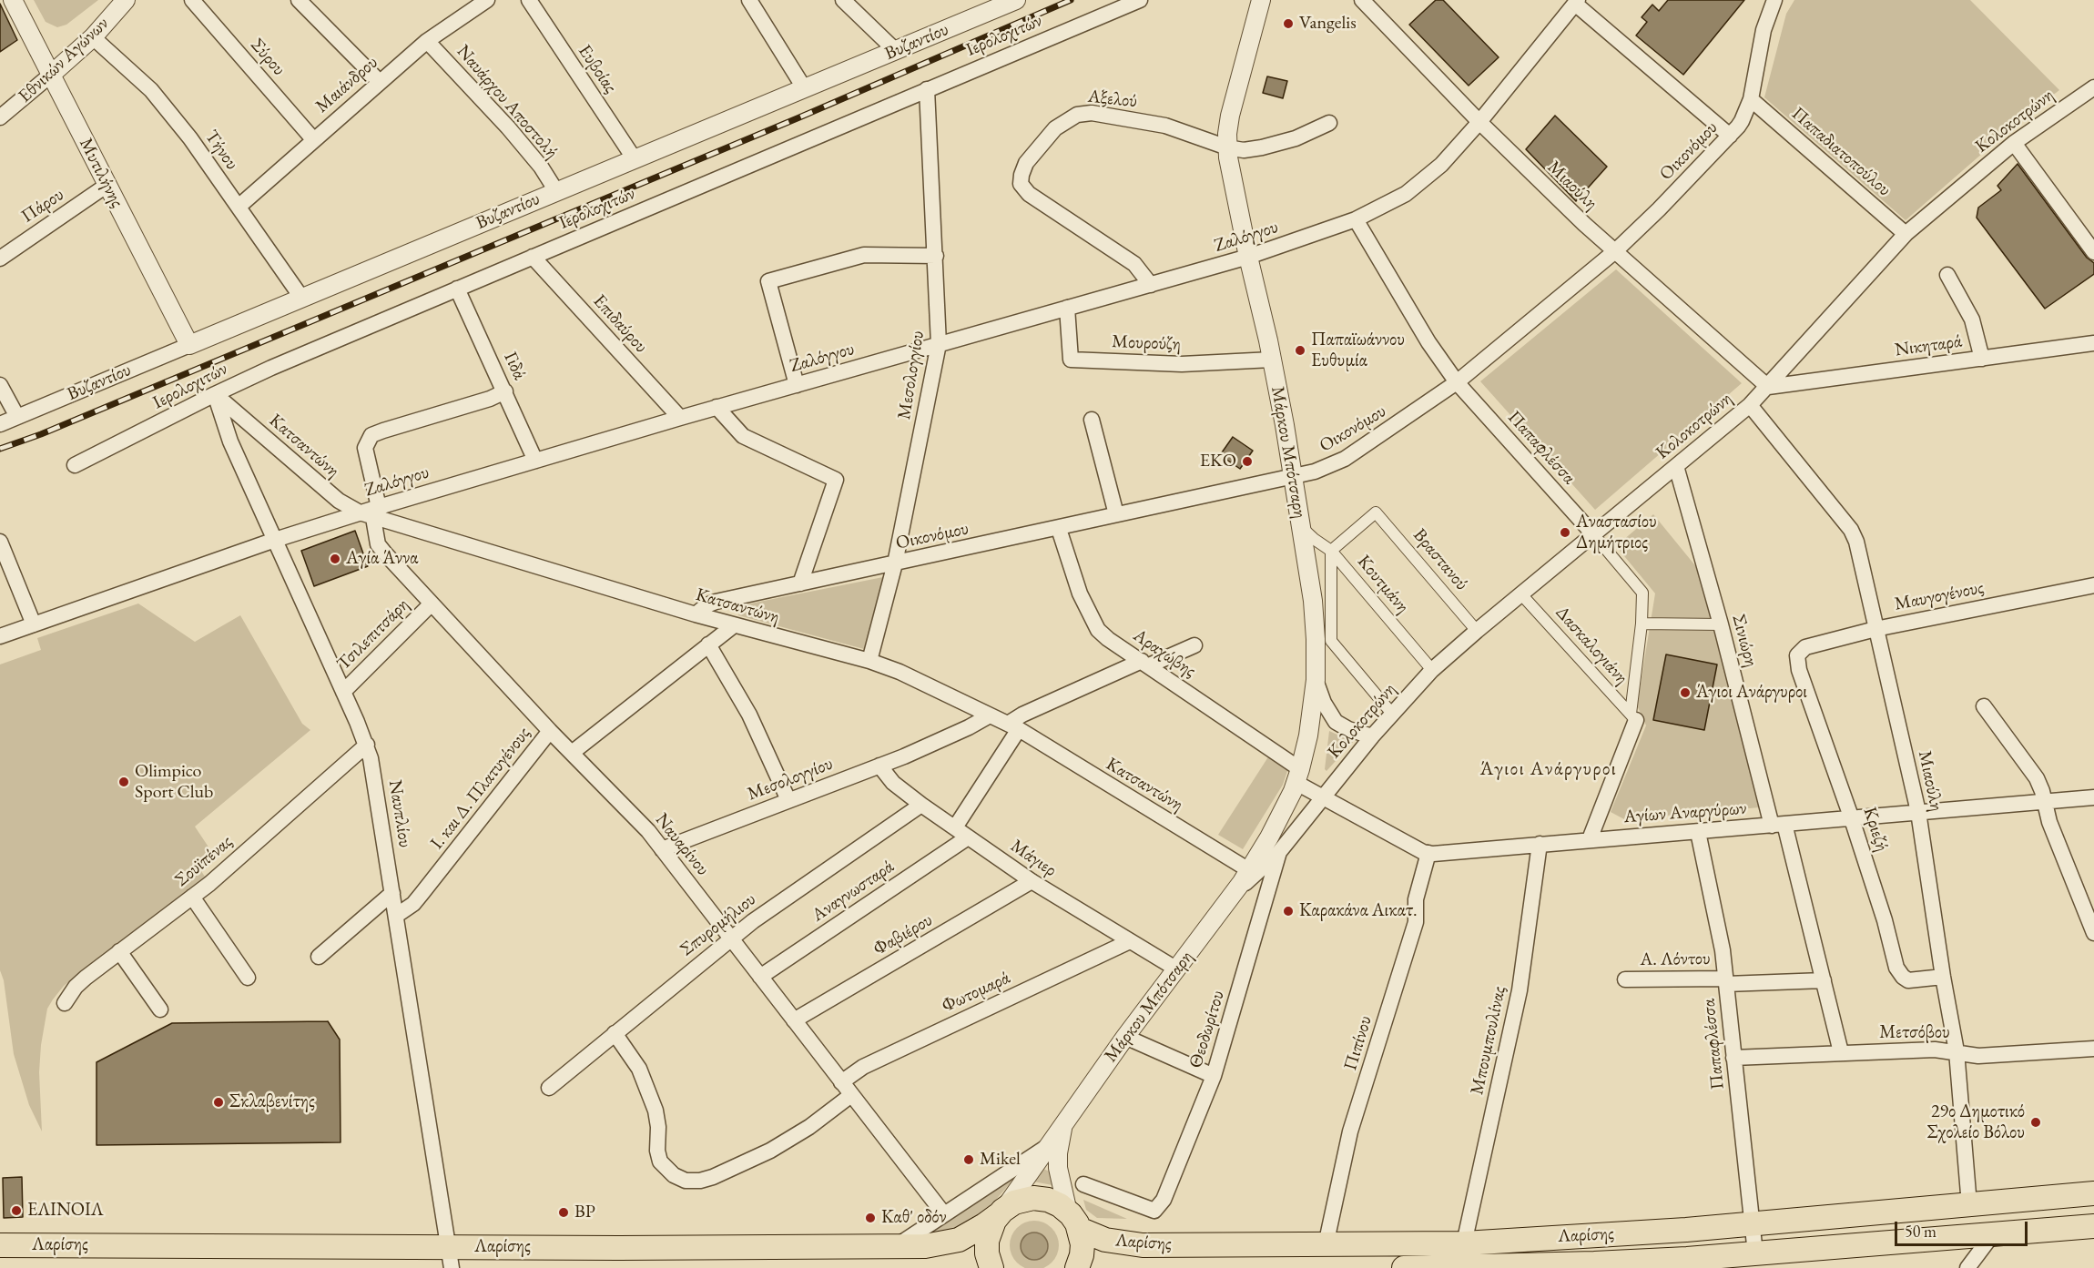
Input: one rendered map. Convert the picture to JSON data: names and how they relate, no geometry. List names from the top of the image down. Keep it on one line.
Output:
{"streets":{"main road":["Λαρίσης"],"street":["Ιερολοχιτών","Βυζαντίου","Σύρου","Εθνικών Αγώνων","Ευβοίας","Μαιάνδρου","Αξελού","Ναυάρχου Αποστολή","Κολοκοτρώνη","Τήνου","Οικονόμου","Παπαδιατοπούλου","Μυτιλήνης","Μιαούλη","Πάρου","Ζαλόγγου","Επιδαύρου","Μουρούζη","Νικηταρά","Γιδά","Μεσολογγίου","Κατσαντώνη","Παπαφλέσσα","Μάρκου Μπότσαρη","Βραστανού","Κουτμάνη","Μαυγογένους","Τσιλεπιτσάρη","Σινιώρη","Δασκαλογιάνη","Αραχώβης","Ι. και Δ. Πλατυγένους","Αγίων Αναργύρων","Ναυπλίου","Κριεζή","Ναυαρίνου","Μάγιερ","Σουϊπένας","Αναγνωσταρά","Σπυρομήλιου","Φαβιέρου","Α. Λόντου","Φωτομαρά","Θεοδωρίτου","Μετσόβου","Μπουμπουλίνας","Πιπίνου"]},"crossings":[["Ιερολοχιτών","Επιδαύρου"],["Ιερολοχιτών","Γιδά"],["Ιερολοχιτών","Μεσολογγίου"],["Ιερολοχιτών","Κατσαντώνη"],["Ιερολοχιτών","Ναυπλίου"],["Βυζαντίου","Ευβοίας"],["Βυζαντίου","Ναυάρχου Αποστολή"],["Βυζαντίου","Τήνου"],["Βυζαντίου","Μυτιλήνης"],["Σύρου","Μαιάνδρου"],["Εθνικών Αγώνων","Τήνου"],["Εθνικών Αγώνων","Μυτιλήνης"],["Μαιάνδρου","Ναυάρχου Αποστολή"],["Μαιάνδρου","Τήνου"],["Αξελού","Ζαλόγγου"],["Αξελού","Μάρκου Μπότσαρη"],["Κολοκοτρώνη","Παπαδιατοπούλου"],["Κολοκοτρώνη","Μιαούλη"],["Κολοκοτρώνη","Νικηταρά"],["Κολοκοτρώνη","Παπαφλέσσα"],["Κολοκοτρώνη","Μάρκου Μπότσαρη"],["Κολοκοτρώνη","Βραστανού"],["Κολοκοτρώνη","Κουτμάνη"],["Κολοκοτρώνη","Σινιώρη"],["Κολοκοτρώνη","Δασκαλογιάνη"],["Οικονόμου","Παπαδιατοπούλου"],["Οικονόμου","Μιαούλη"],["Οικονόμου","Μεσολογγίου"],["Οικονόμου","Κατσαντώνη"],["Οικονόμου","Παπαφλέσσα"],["Οικονόμου","Μάρκου Μπότσαρη"],["Οικονόμου","Αραχώβης"],["Μυτιλήνης","Πάρου"],["Μιαούλη","Ζαλόγγου"],["Μιαούλη","Νικηταρά"],["Μιαούλη","Μαυγογένους"],["Μιαούλη","Αγίων Αναργύρων"],["Μιαούλη","Κριεζή"],["Μιαούλη","Μετσόβου"],["Μιαούλη","Λαρίσης"],["Ζαλόγγου","Επιδαύρου"],["Ζαλόγγου","Μουρούζη"],["Ζαλόγγου","Γιδά"],["Ζαλόγγου","Μεσολογγίου"],["Ζαλόγγου","Κατσαντώνη"],["Ζαλόγγου","Παπαφλέσσα"],["Ζαλόγγου","Μάρκου Μπότσαρη"],["Ζαλόγγου","Ναυπλίου"],["Ζαλόγγου","Ναυαρίνου"],["Μουρούζη","Μάρκου Μπότσαρη"],["Γιδά","Ναυαρίνου"],["Μεσολογγίου","Κατσαντώνη"],["Μεσολογγίου","Ναυαρίνου"],["Μεσολογγίου","Μάγιερ"],["Κατσαντώνη","Μάρκου Μπότσαρη"],["Κατσαντώνη","Ναυπλίου"],["Κατσαντώνη","Ναυαρίνου"],["Παπαφλέσσα","Δασκαλογιάνη"],["Παπαφλέσσα","Αγίων Αναργύρων"],["Παπαφλέσσα","Α. Λόντου"],["Παπαφλέσσα","Μετσόβου"],["Παπαφλέσσα","Λαρίσης"],["Μάρκου Μπότσαρη","Κουτμάνη"],["Μάρκου Μπότσαρη","Αραχώβης"],["Μάρκου Μπότσαρη","Μάγιερ"],["Μάρκου Μπότσαρη","Θεοδωρίτου"],["Μάρκου Μπότσαρη","Λαρίσης"],["Βραστανού","Κουτμάνη"],["Μαυγογένους","Κριεζή"],["Τσιλεπιτσάρη","Ναυπλίου"],["Τσιλεπιτσάρη","Ναυαρίνου"],["Σινιώρη","Αγίων Αναργύρων"],["Σινιώρη","Α. Λόντου"],["Σινιώρη","Μετσόβου"],["Ι. και Δ. Πλατυγένους","Ναυπλίου"],["Ι. και Δ. Πλατυγένους","Ναυαρίνου"],["Αγίων Αναργύρων","Κριεζή"],["Αγίων Αναργύρων","Μπουμπουλίνας"],["Αγίων Αναργύρων","Πιπίνου"],["Ναυπλίου","Σουϊπένας"],["Ναυπλίου","Λαρίσης"],["Ναυαρίνου","Αναγνωσταρά"],["Ναυαρίνου","Σπυρομήλιου"],["Ναυαρίνου","Φαβιέρου"],["Ναυαρίνου","Φωτομαρά"],["Μάγιερ","Αναγνωσταρά"],["Μάγιερ","Σπυρομήλιου"],["Μάγιερ","Φαβιέρου"],["Μάγιερ","Φωτομαρά"],["Μπουμπουλίνας","Λαρίσης"],["Πιπίνου","Λαρίσης"]],"districts":["Άγιοι Ανάργυροι"],"places":["Vangelis","Παπαϊωάννου Ευθυμία","EKO","Αναστασίου Δημήτριος","Αγία Άννα","Άγιοι Ανάργυροι","Olimpico Sport Club","Καρακάνα Αικατ.","Σκλαβενίτης","29ο Δημοτικό Σχολείο Βόλου","Mikel","ΕΛΙΝΟΙΛ","BP","Καθ' οδόν"],"scale_bar":"50 m"}
